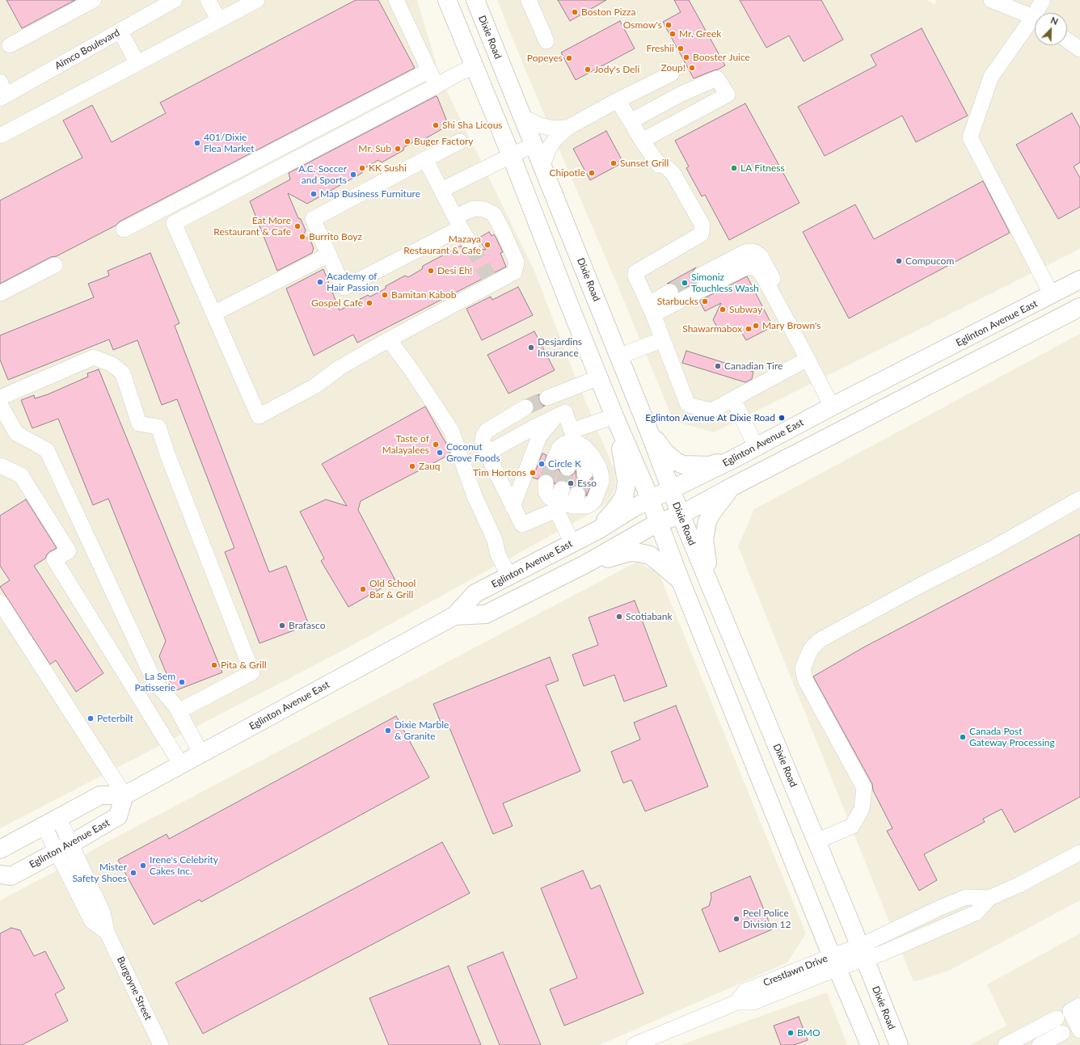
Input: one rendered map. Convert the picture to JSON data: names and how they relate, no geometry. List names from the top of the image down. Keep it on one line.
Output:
{"streets":{"main road":["Dixie Road","Eglinton Avenue East"],"street":["Aimco Boulevard","Crestlawn Drive","Burgoyne Street"]},"crossings":[["Dixie Road","Eglinton Avenue East"],["Dixie Road","Crestlawn Drive"],["Eglinton Avenue East","Burgoyne Street"]],"places":["Boston Pizza","Osmow's","Mr. Greek","Freshii","Booster Juice","Popeyes","Zoup!","Jody's Deli","Shi Sha Licous","Buger Factory","401/Dixie Flea Market","Mr. Sub","Sunset Grill","KK Sushi","LA Fitness","Chipotle","A.C. Soccer and Sports","Map Business Furniture","Eat More Restaurant & Cafe","Burrito Boyz","Mazaya Restaurant & Cafe","Compucom","Desi Eh!","Academy of Hair Passion","Simoniz Touchless Wash","Bamitan Kabob","Starbucks","Gospel Cafe","Subway","Mary Brown's","Shawarmabox","Desjardins Insurance","Canadian Tire","Eglinton Avenue At Dixie Road","Taste of Malayalees","Coconut Grove Foods","Circle K","Zauq","Tim Hortons","Esso","Old School Bar & Grill","Scotiabank","Brafasco","Pita & Grill","La Sem Patisserie","Peterbilt","Dixie Marble & Granite","Canada Post Gateway Processing","Irene's Celebrity Cakes Inc.","Mister Safety Shoes","Peel Police Division 12","BMO"],"north":"top right"}
